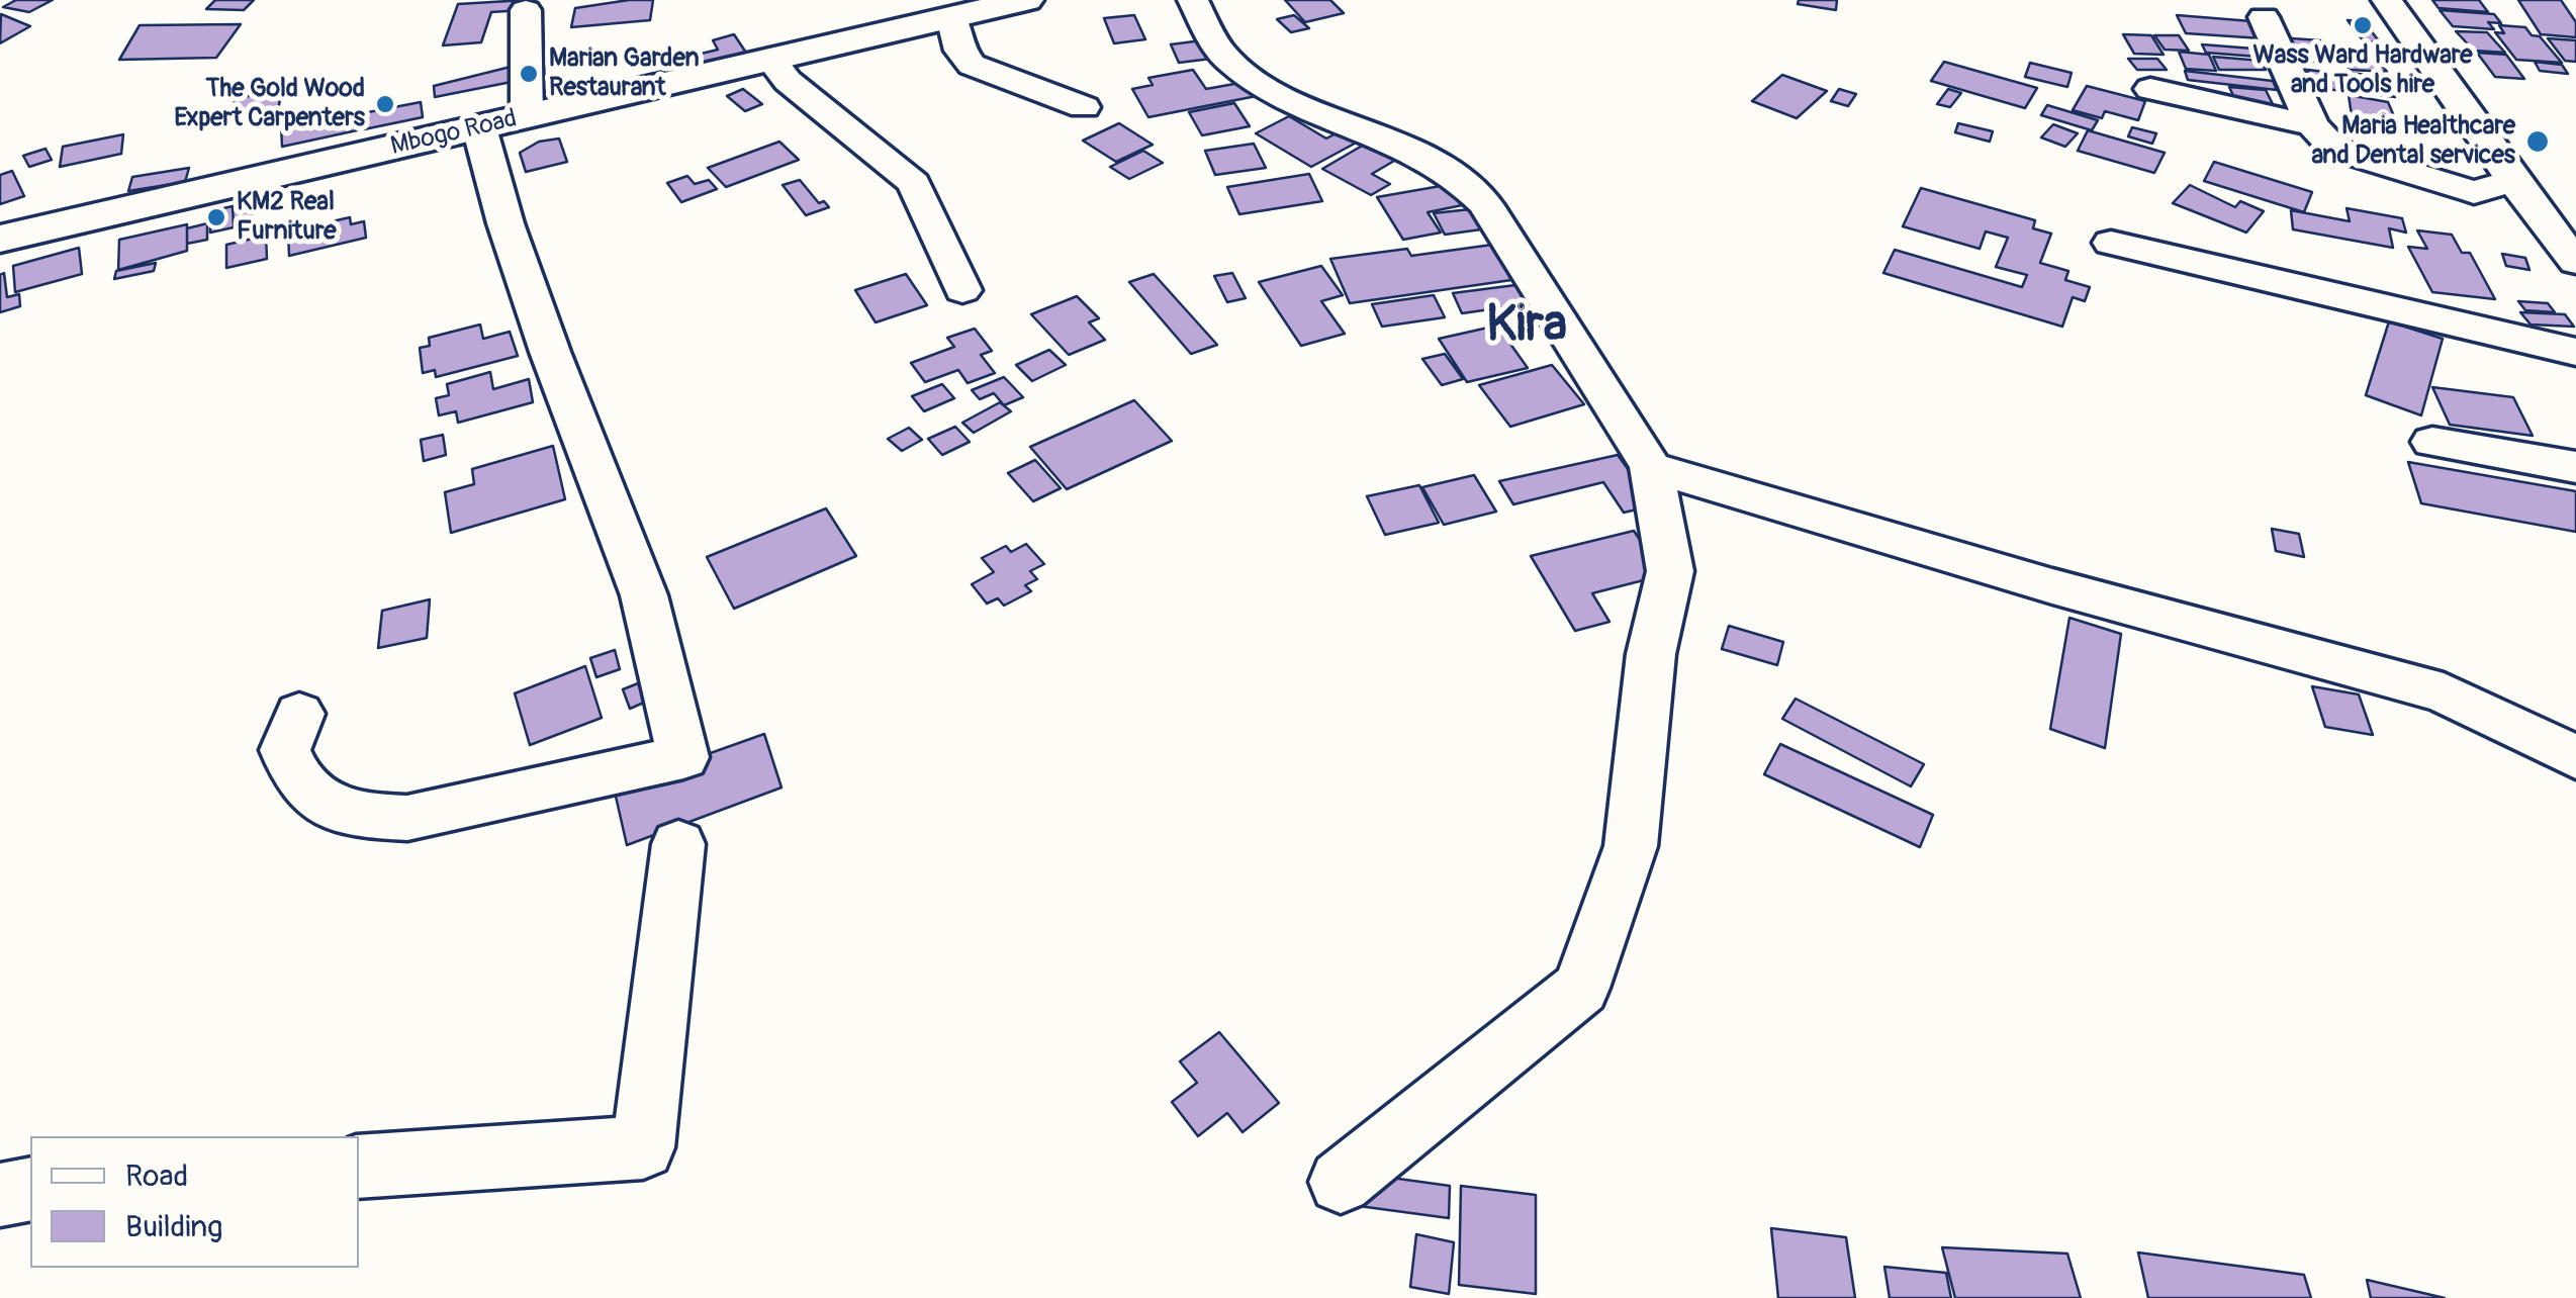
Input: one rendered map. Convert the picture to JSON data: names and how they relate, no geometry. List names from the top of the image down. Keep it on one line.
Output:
{"streets":{"main road":["Mbogo Road"]},"districts":["Kira"],"places":["Wass Ward Hardware and Tools hire","Marian Garden Restaurant","The Gold Wood Expert Carpenters","Maria Healthcare and Dental services","KM2 Real Furniture"],"legend":["Road","Building"]}
